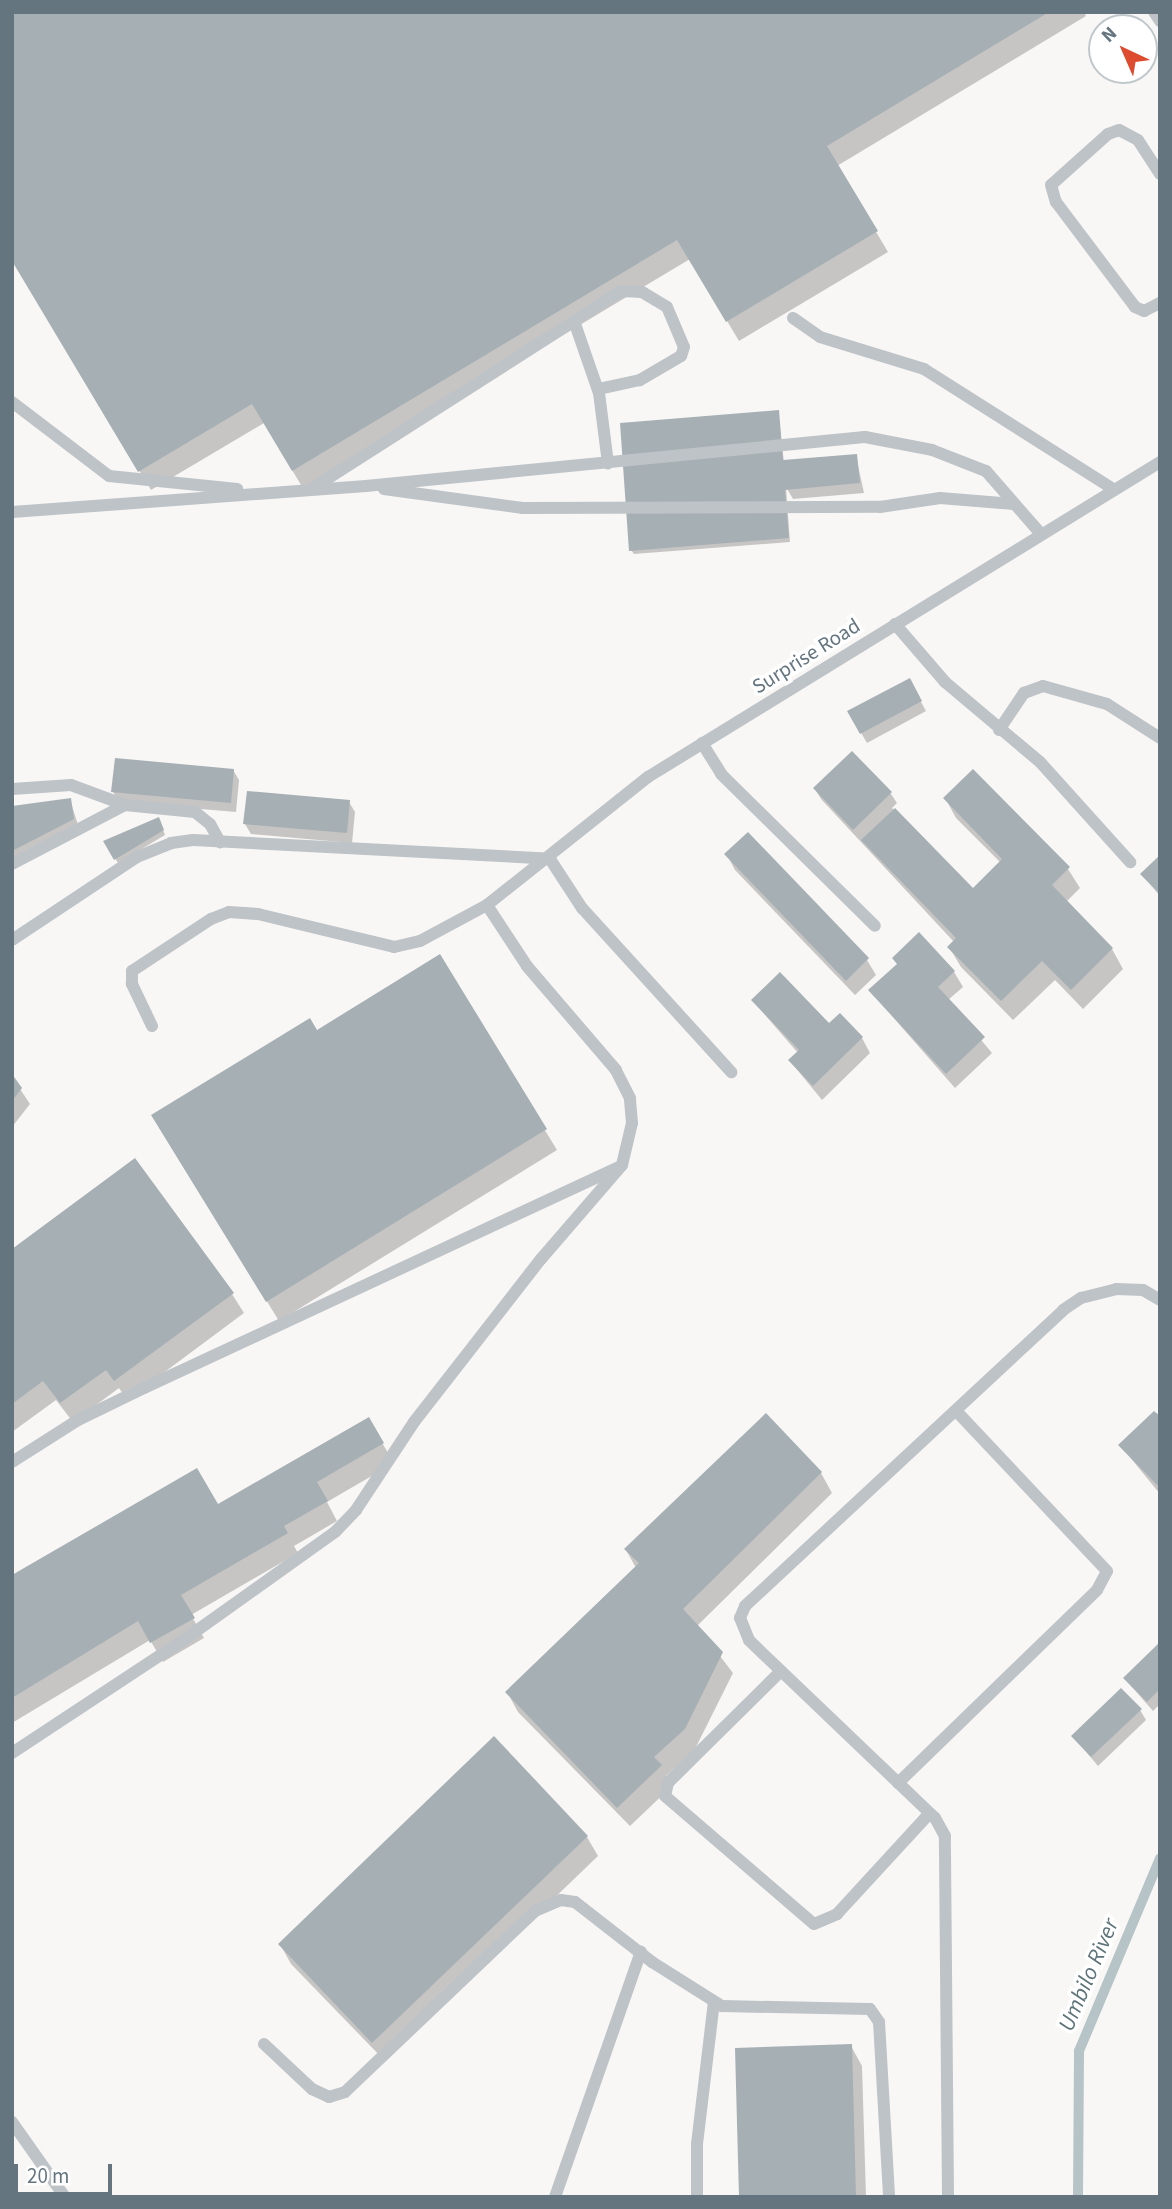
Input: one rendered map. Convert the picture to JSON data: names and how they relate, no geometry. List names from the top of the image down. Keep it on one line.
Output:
{"streets":{"lane":["Surprise Road"]},"water":["Umbilo River"],"scale_bar":"20 m","north":"top left"}
